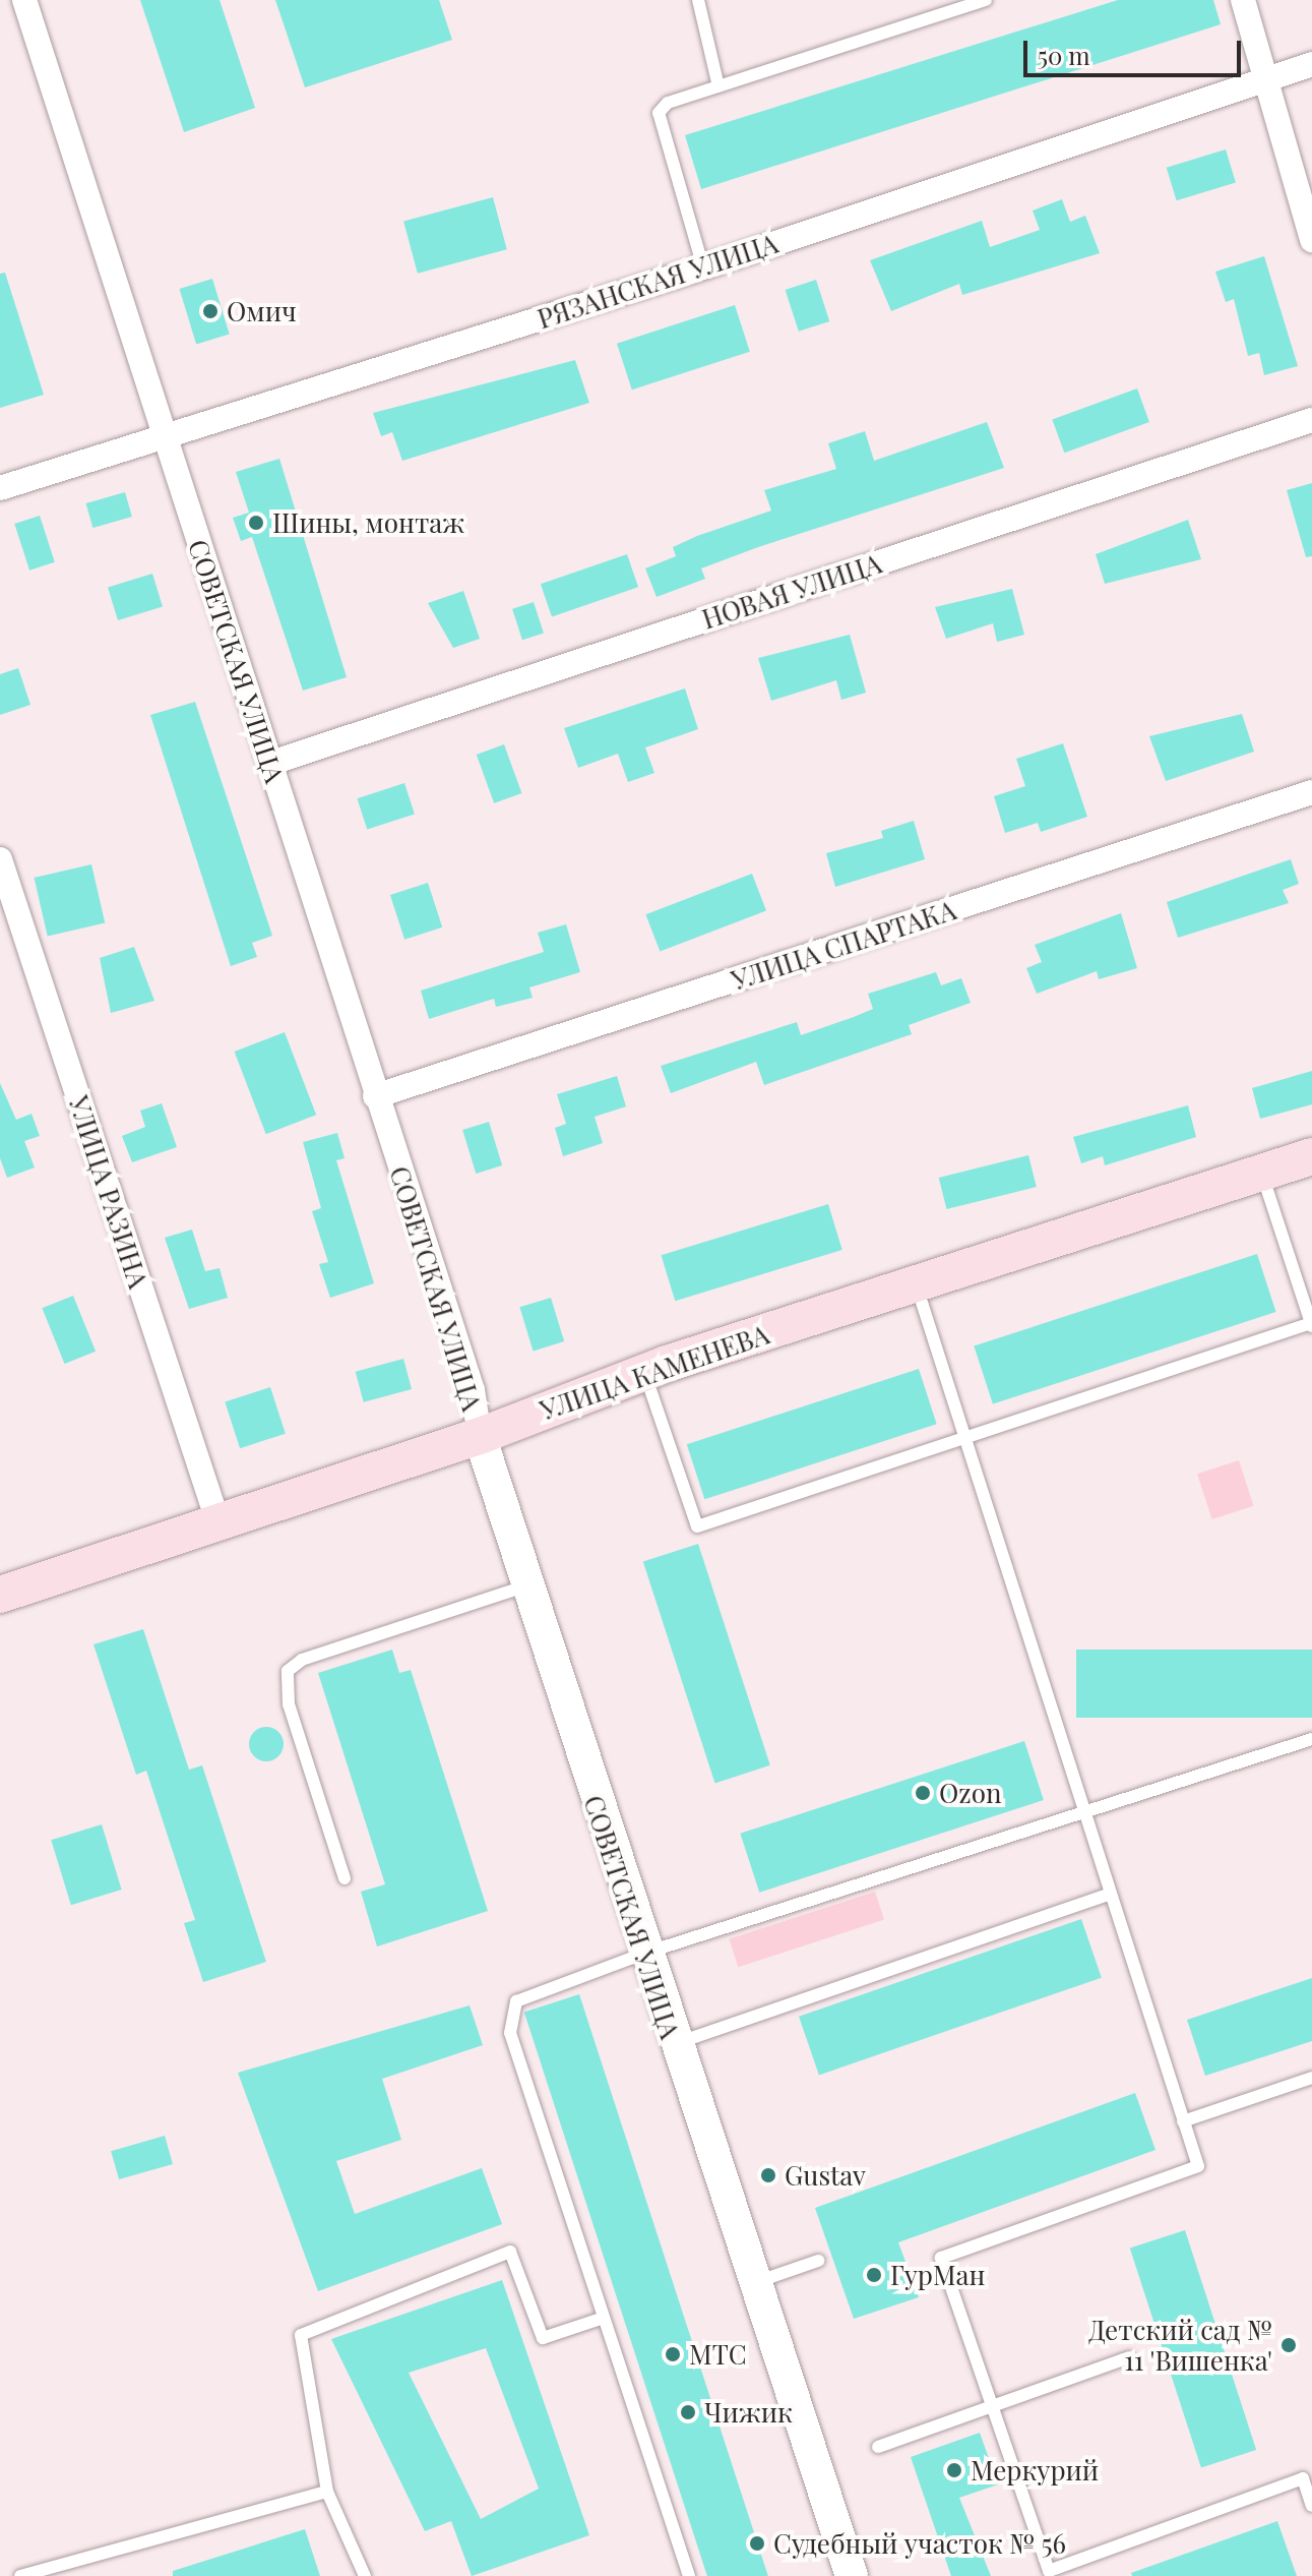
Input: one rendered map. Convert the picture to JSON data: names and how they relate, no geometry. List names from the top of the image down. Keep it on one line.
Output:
{"streets":{"main road":["УЛИЦА КАМЕНЕВА"],"street":["РЯЗАНСКАЯ УЛИЦА","НОВАЯ УЛИЦА","СОВЕТСКАЯ УЛИЦА","УЛИЦА СПАРТАКА","УЛИЦА РАЗИНА"]},"crossings":[["РЯЗАНСКАЯ УЛИЦА","СОВЕТСКАЯ УЛИЦА"],["НОВАЯ УЛИЦА","СОВЕТСКАЯ УЛИЦА"],["СОВЕТСКАЯ УЛИЦА","УЛИЦА СПАРТАКА"],["СОВЕТСКАЯ УЛИЦА","УЛИЦА КАМЕНЕВА"],["УЛИЦА РАЗИНА","УЛИЦА КАМЕНЕВА"]],"places":["Омич","Шины, монтаж","Ozon","Gustav","ГурМан","Детский сад № 11 'Вишенка'","МТС","Чижик","Меркурий","Судебный участок № 56"],"scale_bar":"50 m"}
